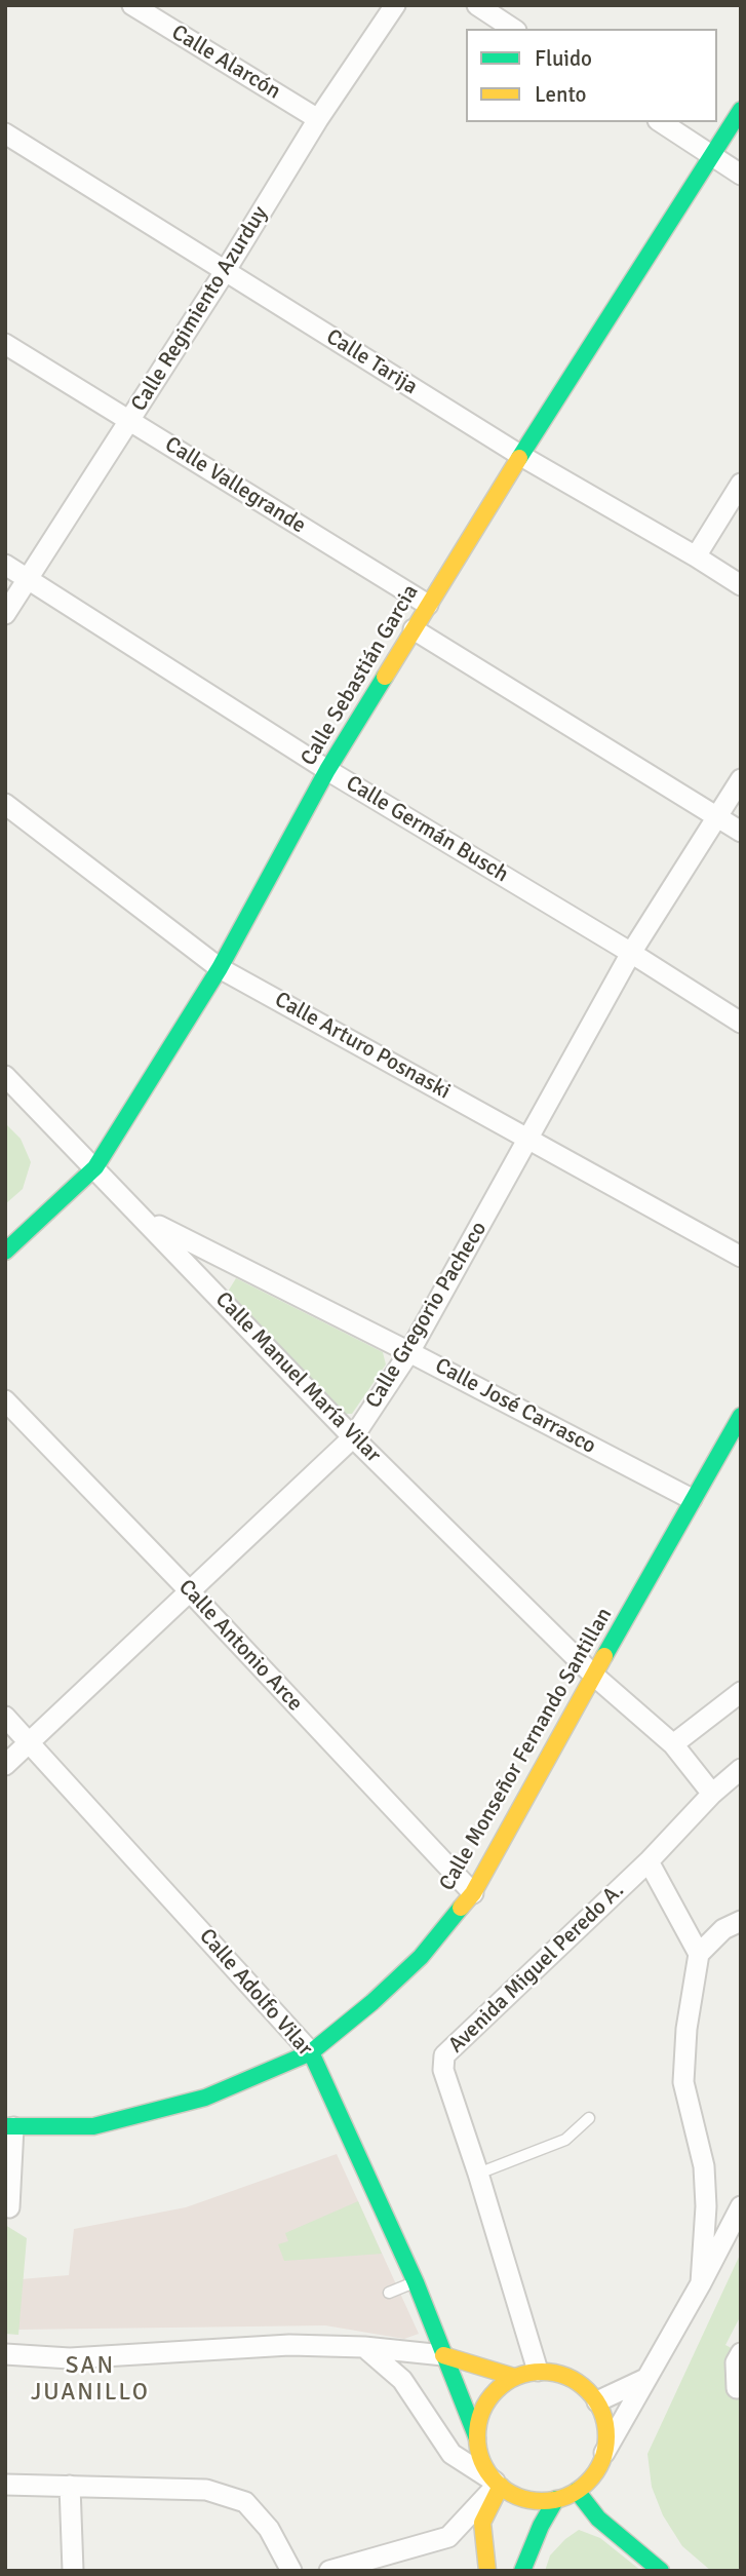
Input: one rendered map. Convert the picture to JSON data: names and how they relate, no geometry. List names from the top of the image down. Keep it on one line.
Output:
{"streets":{"main road":["Calle Sebastián Garcia","Calle Monseñor Fernando Santillan","Calle Adolfo Vilar"],"street":["Calle Alarcón","Calle Regimiento Azurduy","Calle Tarija","Calle Vallegrande","Calle Germán Busch","Calle Arturo Posnaski","Calle Gregorio Pacheco","Calle Manuel María Vilar","Calle José Carrasco","Calle Antonio Arce","Avenida Miguel Peredo A."]},"crossings":[["Calle Alarcón","Calle Regimiento Azurduy"],["Calle Regimiento Azurduy","Calle Tarija"],["Calle Regimiento Azurduy","Calle Vallegrande"],["Calle Regimiento Azurduy","Calle Germán Busch"],["Calle Tarija","Calle Sebastián Garcia"],["Calle Vallegrande","Calle Sebastián Garcia"],["Calle Sebastián Garcia","Calle Germán Busch"],["Calle Sebastián Garcia","Calle Arturo Posnaski"],["Calle Sebastián Garcia","Calle Manuel María Vilar"],["Calle Germán Busch","Calle Gregorio Pacheco"],["Calle Arturo Posnaski","Calle Gregorio Pacheco"],["Calle Gregorio Pacheco","Calle Manuel María Vilar"],["Calle Gregorio Pacheco","Calle José Carrasco"],["Calle Gregorio Pacheco","Calle Antonio Arce"],["Calle Gregorio Pacheco","Calle Adolfo Vilar"],["Calle Manuel María Vilar","Calle José Carrasco"],["Calle Manuel María Vilar","Calle Monseñor Fernando Santillan"],["Calle Manuel María Vilar","Avenida Miguel Peredo A."],["Calle José Carrasco","Calle Monseñor Fernando Santillan"],["Calle Antonio Arce","Calle Monseñor Fernando Santillan"],["Calle Monseñor Fernando Santillan","Calle Adolfo Vilar"],["Avenida Miguel Peredo A.","Calle Adolfo Vilar"]],"districts":["SAN JUANILLO"],"legend":["Fluido","Lento"]}
